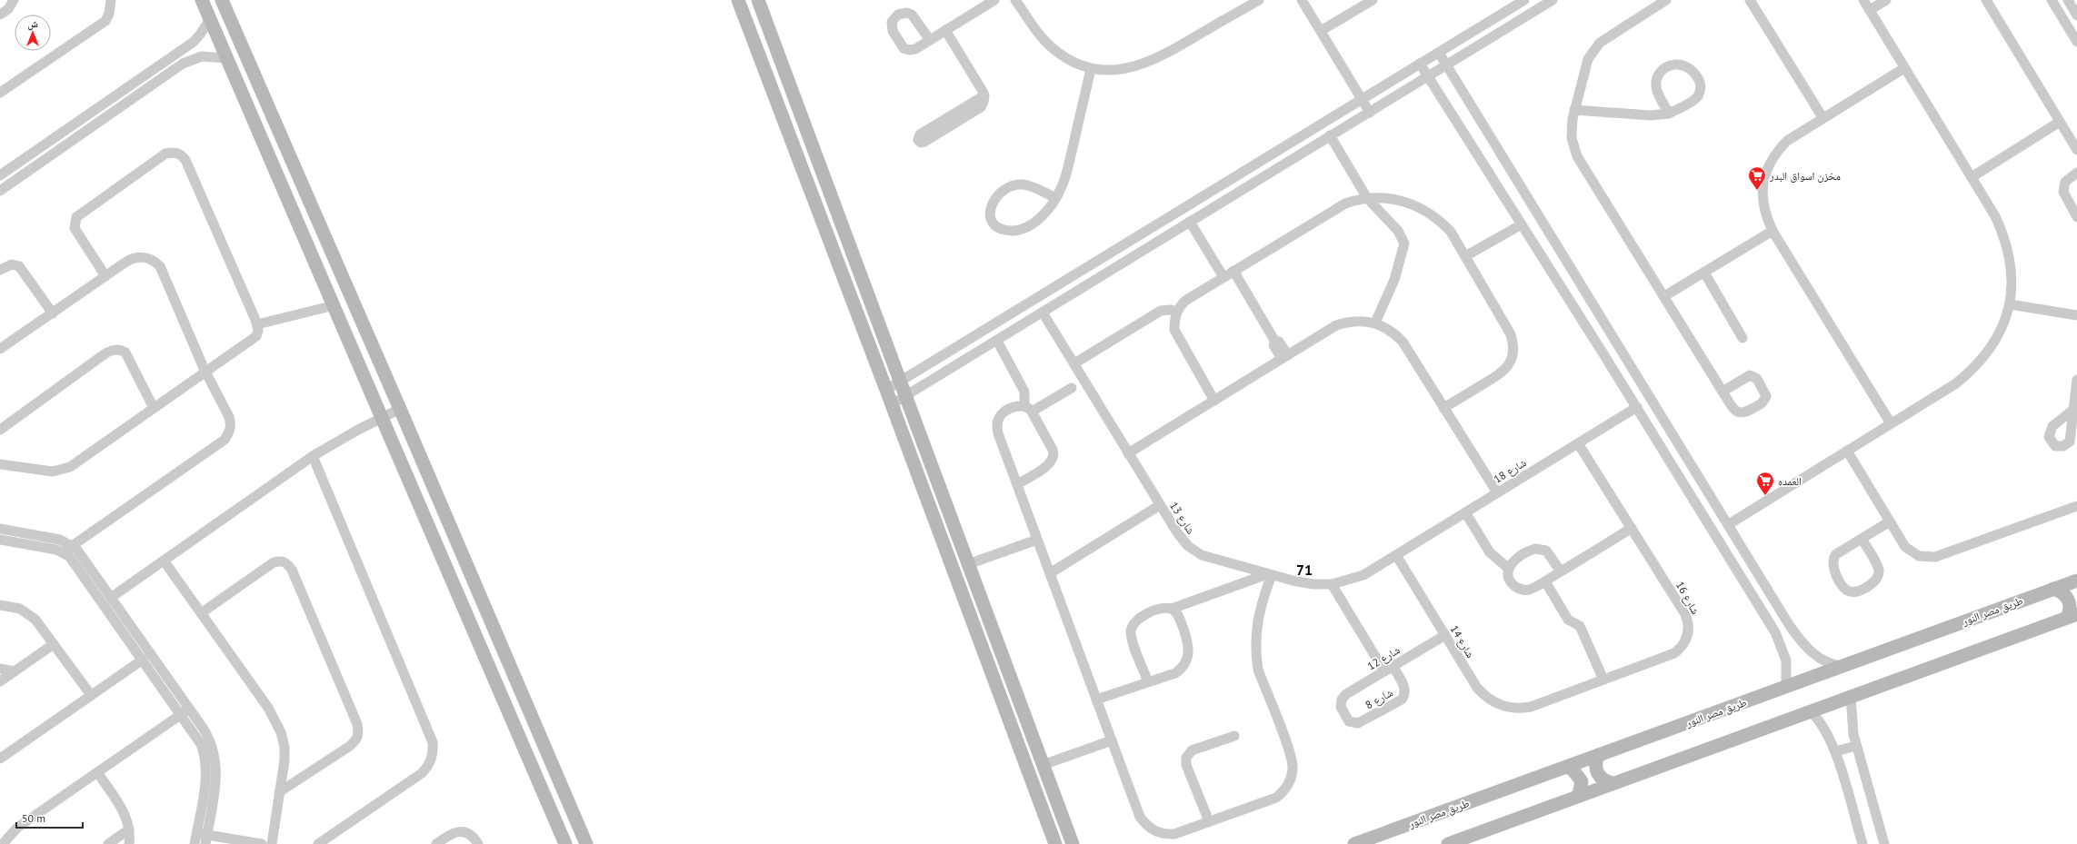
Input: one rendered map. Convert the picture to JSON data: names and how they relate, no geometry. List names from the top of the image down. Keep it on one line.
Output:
{"streets":{"street":["شارع 18","شارع 13","شارع 16","طريق مصر النور","شارع 14","شارع 12","شارع 8"]},"crossings":[["شارع 18","شارع 13"],["شارع 18","شارع 16"],["شارع 18","شارع 14"],["شارع 13","شارع 14"],["شارع 16","شارع 14"],["شارع 14","شارع 12"],["شارع 12","شارع 8"]],"districts":["71"],"places":{"supermarket":["مخزن اسواق البدر","العمده"]},"scale_bar":"50 m","north":"top"}
